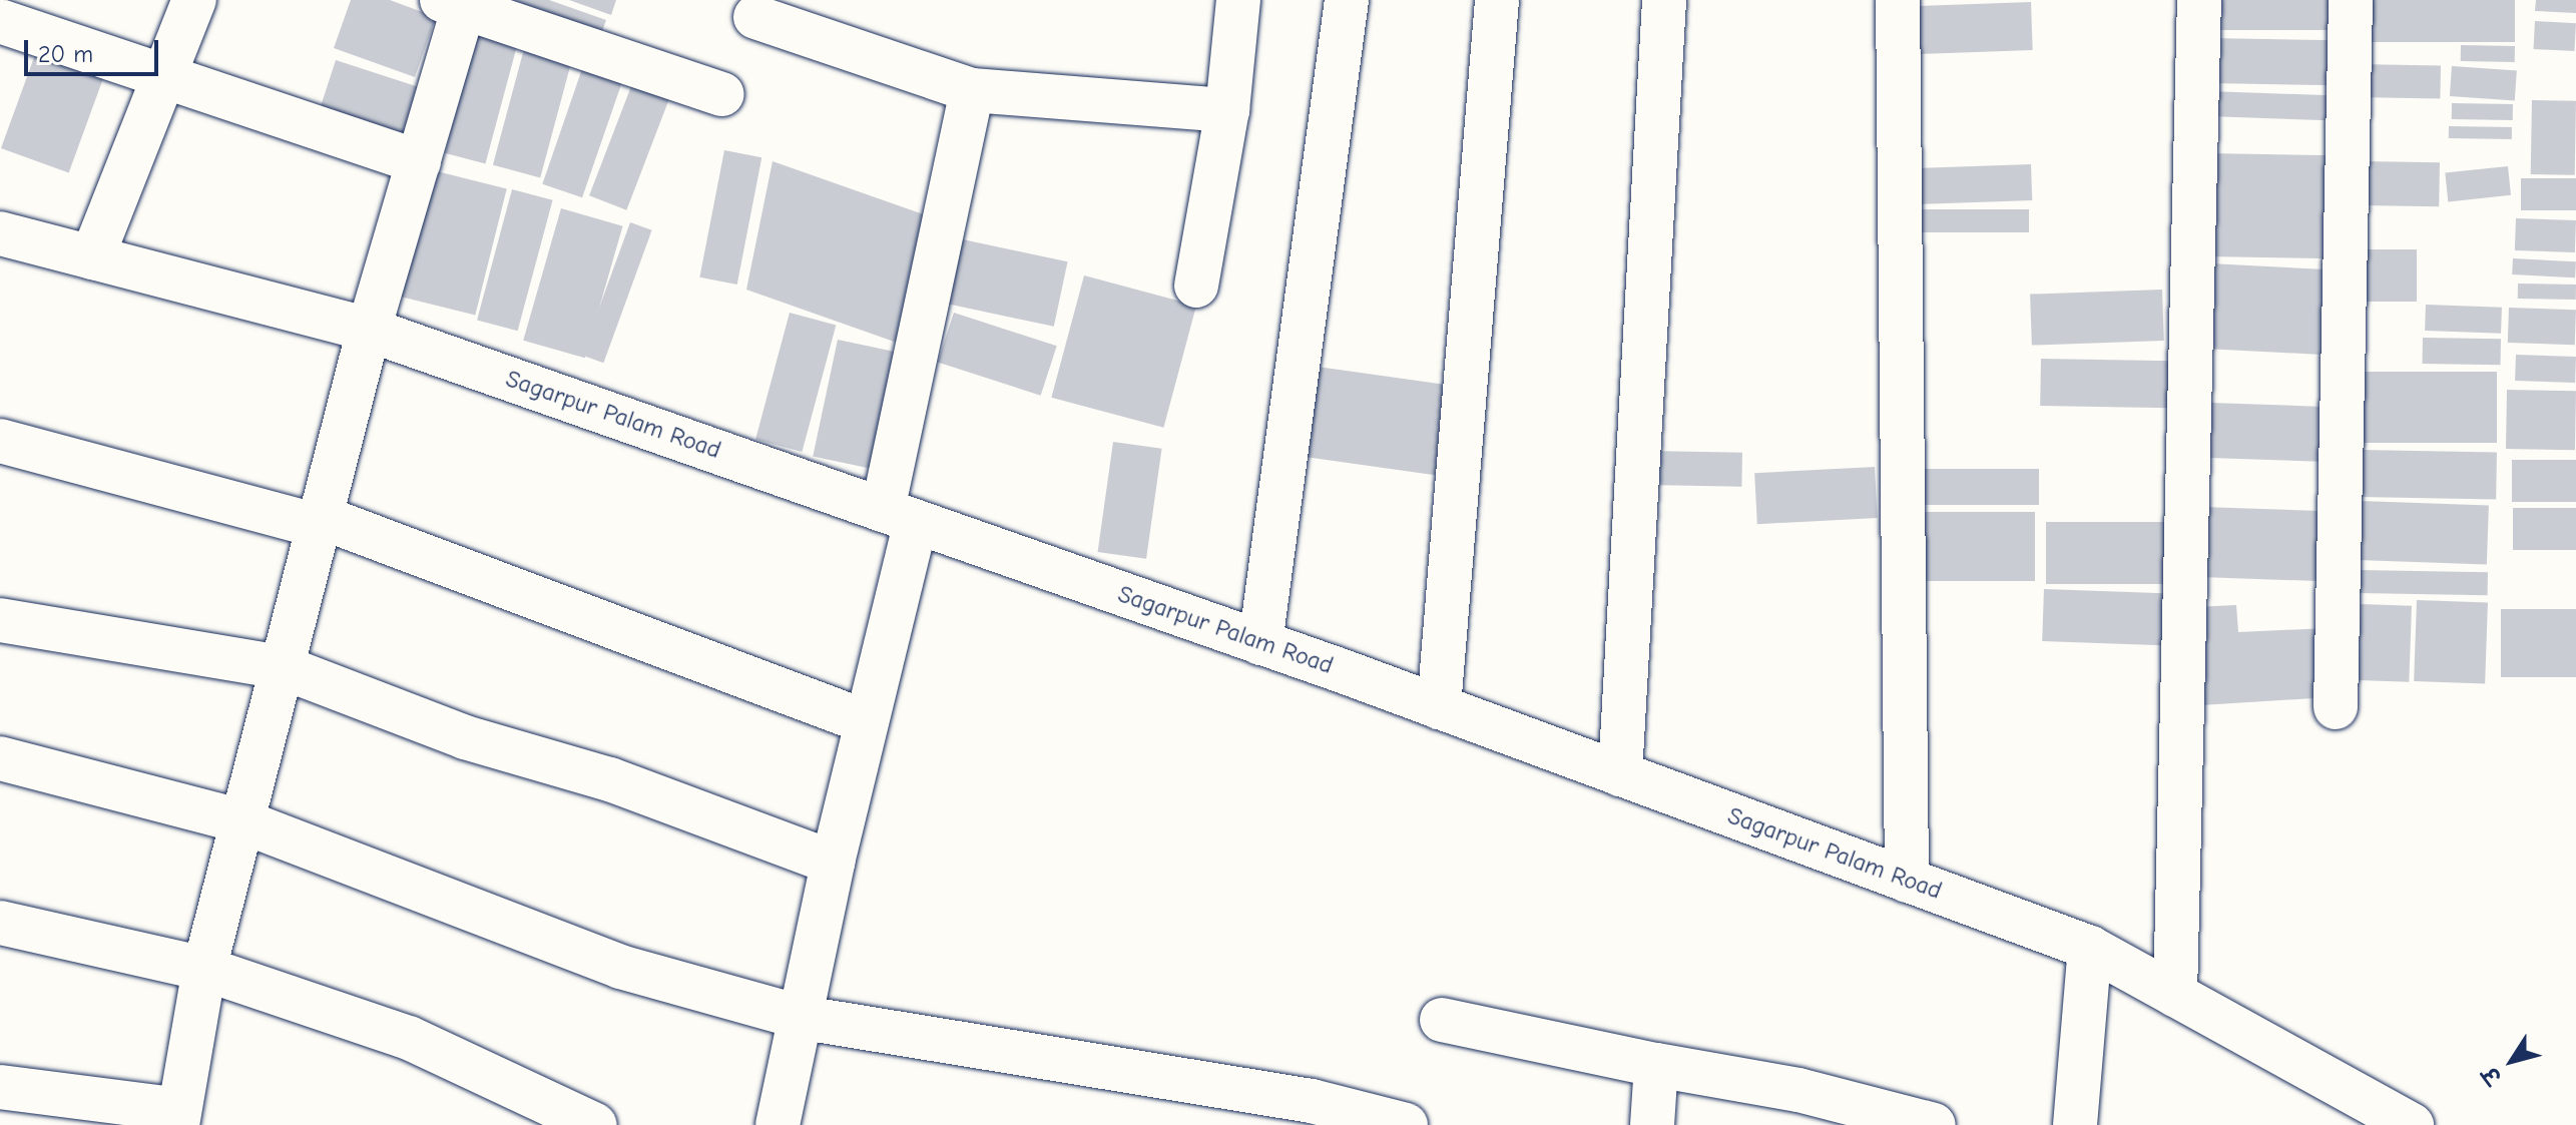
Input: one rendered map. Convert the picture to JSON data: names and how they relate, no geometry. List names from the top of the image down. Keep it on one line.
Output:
{"streets":{"street":["Sagarpur Palam Road"]},"scale_bar":"20 m","north":"bottom left"}
